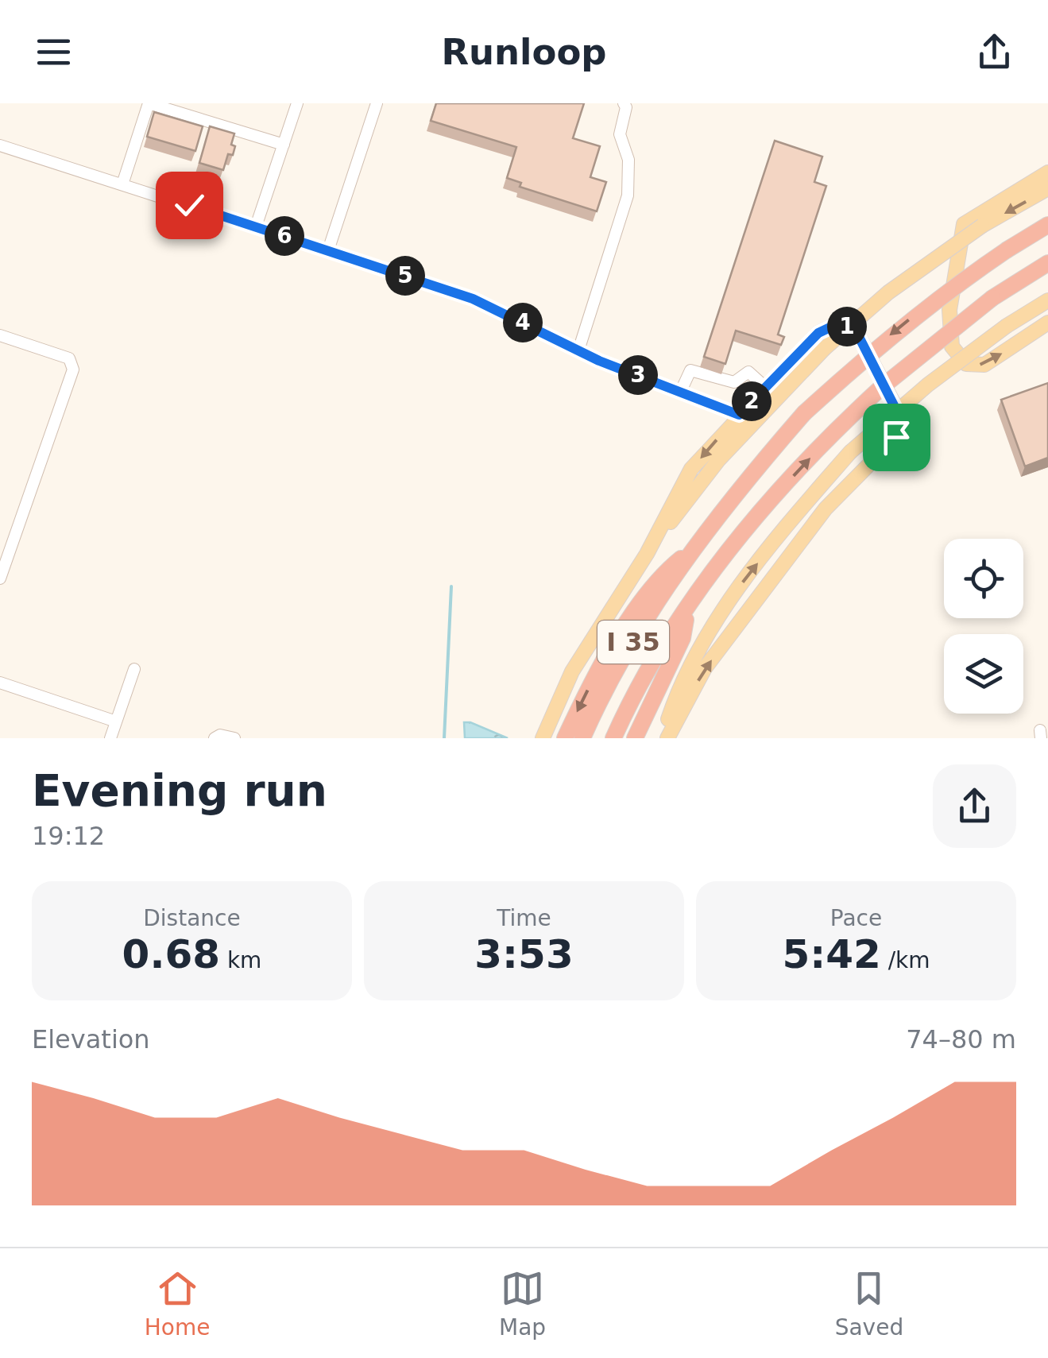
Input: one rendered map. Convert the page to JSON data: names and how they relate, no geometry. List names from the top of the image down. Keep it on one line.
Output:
{"streets":{"highway":["I 35"]},"page":{"header":"Runloop","pins":["6","5","4","1","3","2"],"heading":["Evening run","19:12"],"stats":[["Distance","0.68 km"],["Time","3:53"],["Pace","5:42 /km"]],"chart":["Elevation","74–80 m"],"tabs":["Home","Map","Saved"]}}
